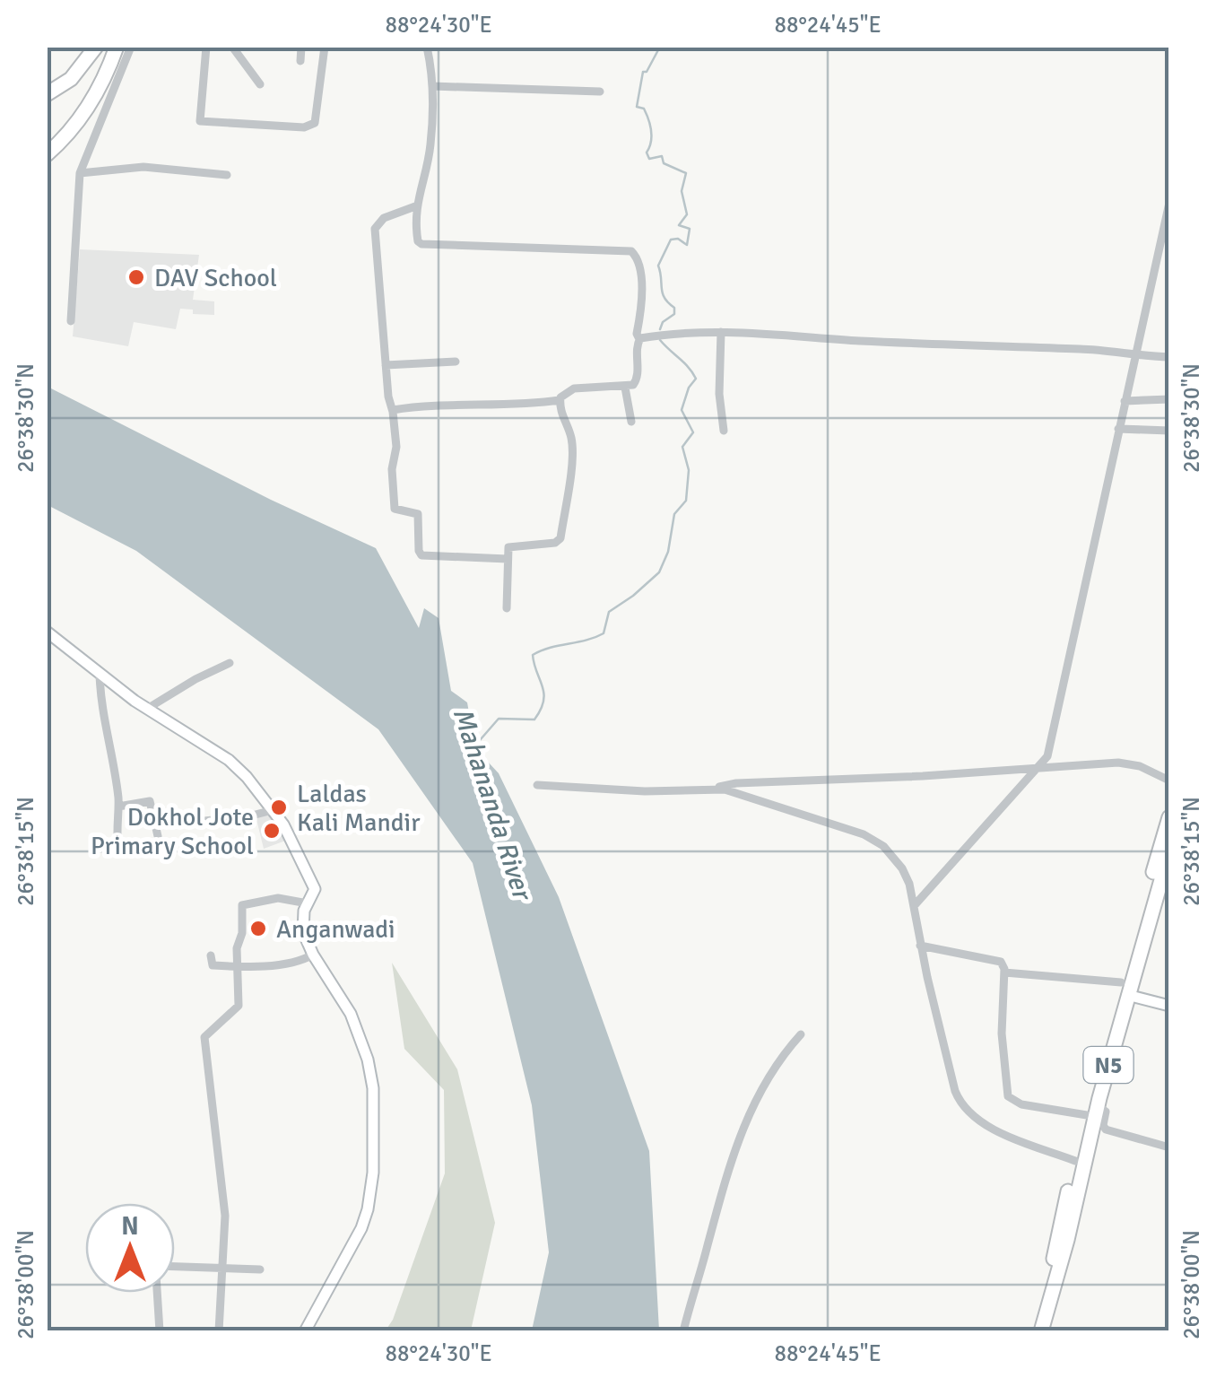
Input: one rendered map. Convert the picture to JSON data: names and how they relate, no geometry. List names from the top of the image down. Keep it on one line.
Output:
{"streets":{"highway":["N5"]},"water":["Mahananda River"],"places":["DAV School","Laldas Kali Mandir","Dokhol Jote Primary School","Anganwadi"],"north":"top","coordinates":["88°24'30\"E","88°24'45\"E","26°38'30\"N","26°38'15\"N","26°38'00\"N"]}
